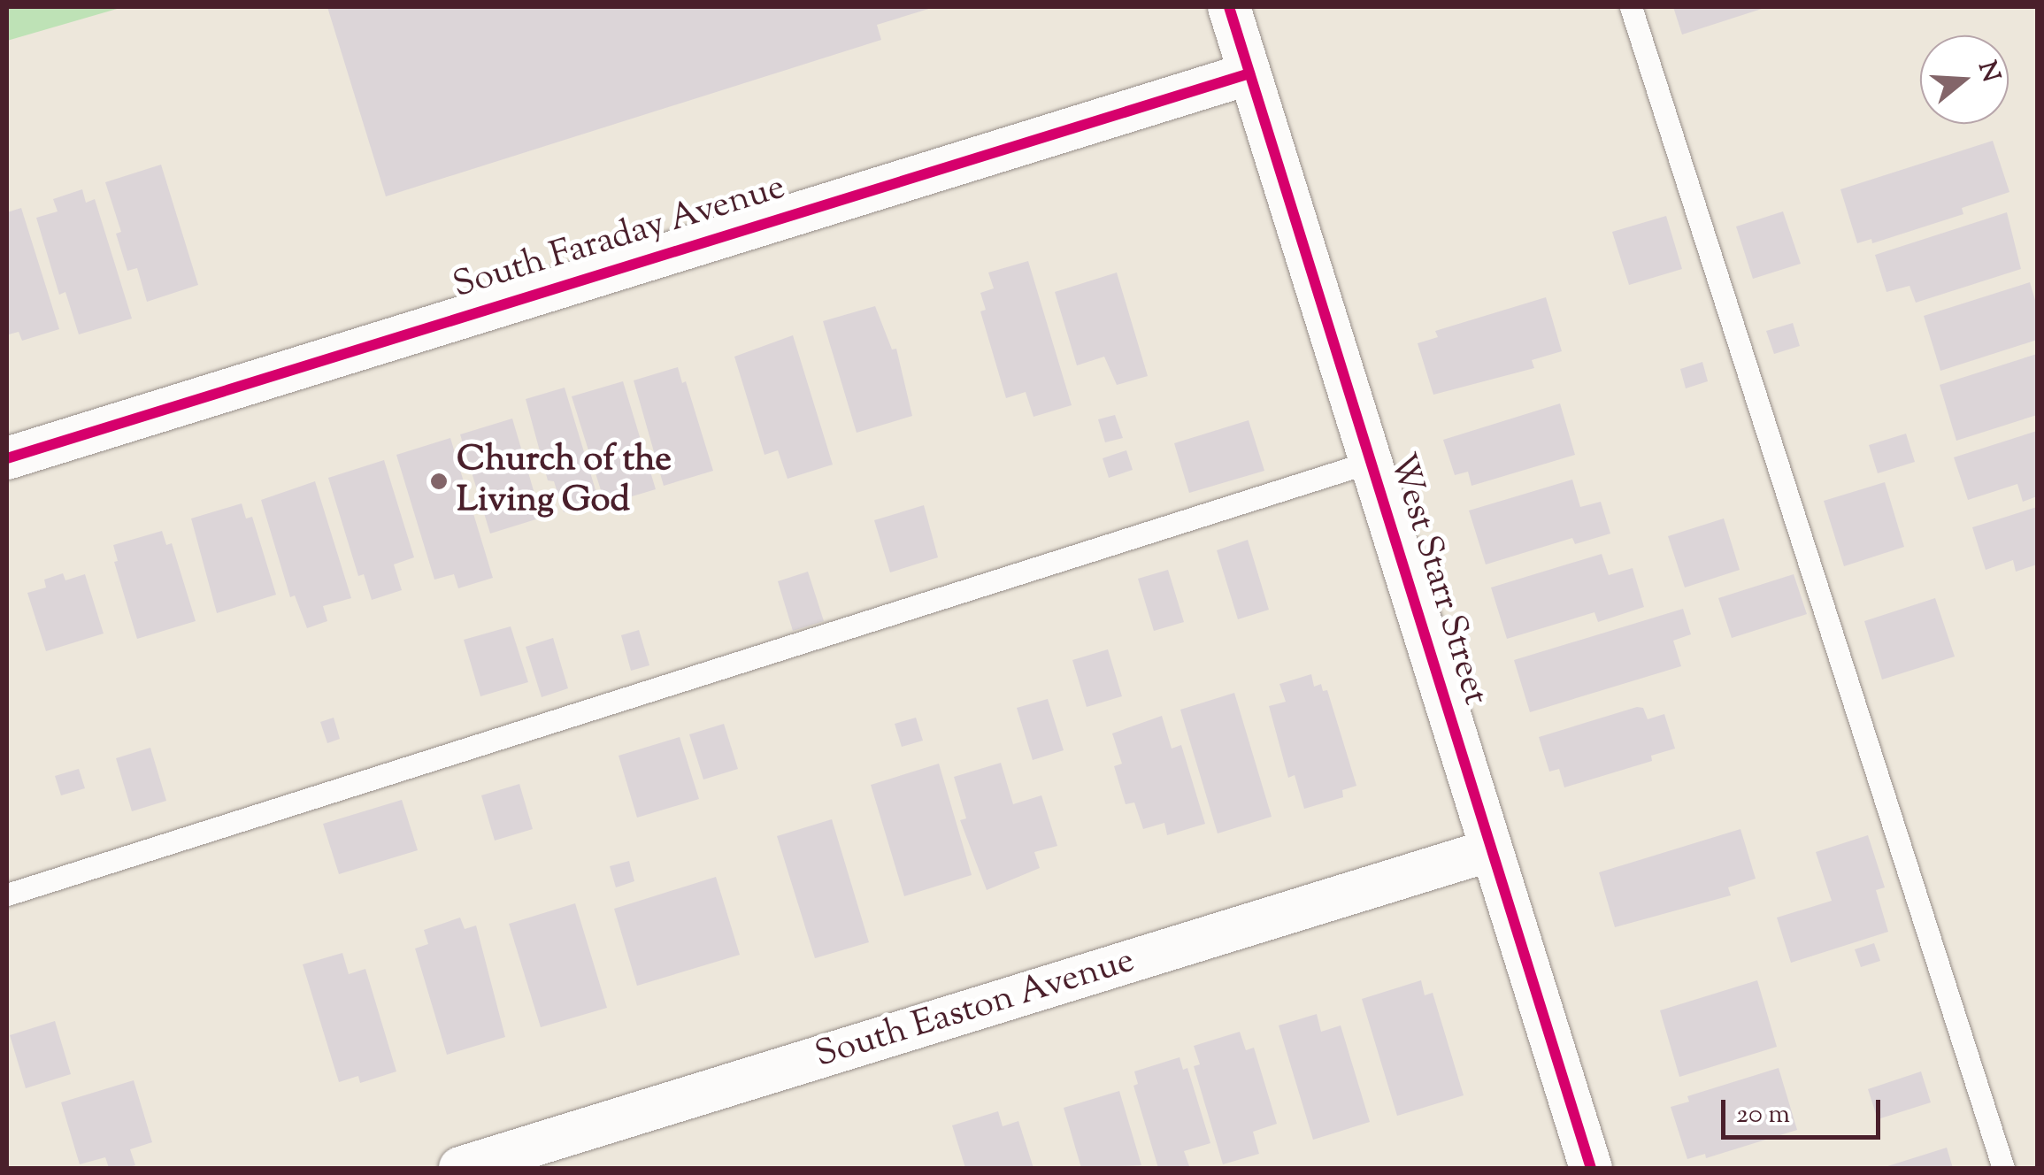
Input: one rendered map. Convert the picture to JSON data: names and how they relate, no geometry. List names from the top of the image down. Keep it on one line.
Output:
{"streets":{"street":["South Faraday Avenue","West Starr Street","South Easton Avenue"]},"crossings":[["South Faraday Avenue","West Starr Street"],["West Starr Street","South Easton Avenue"]],"places":["Church of the Living God"],"scale_bar":"20 m","north":"right"}
